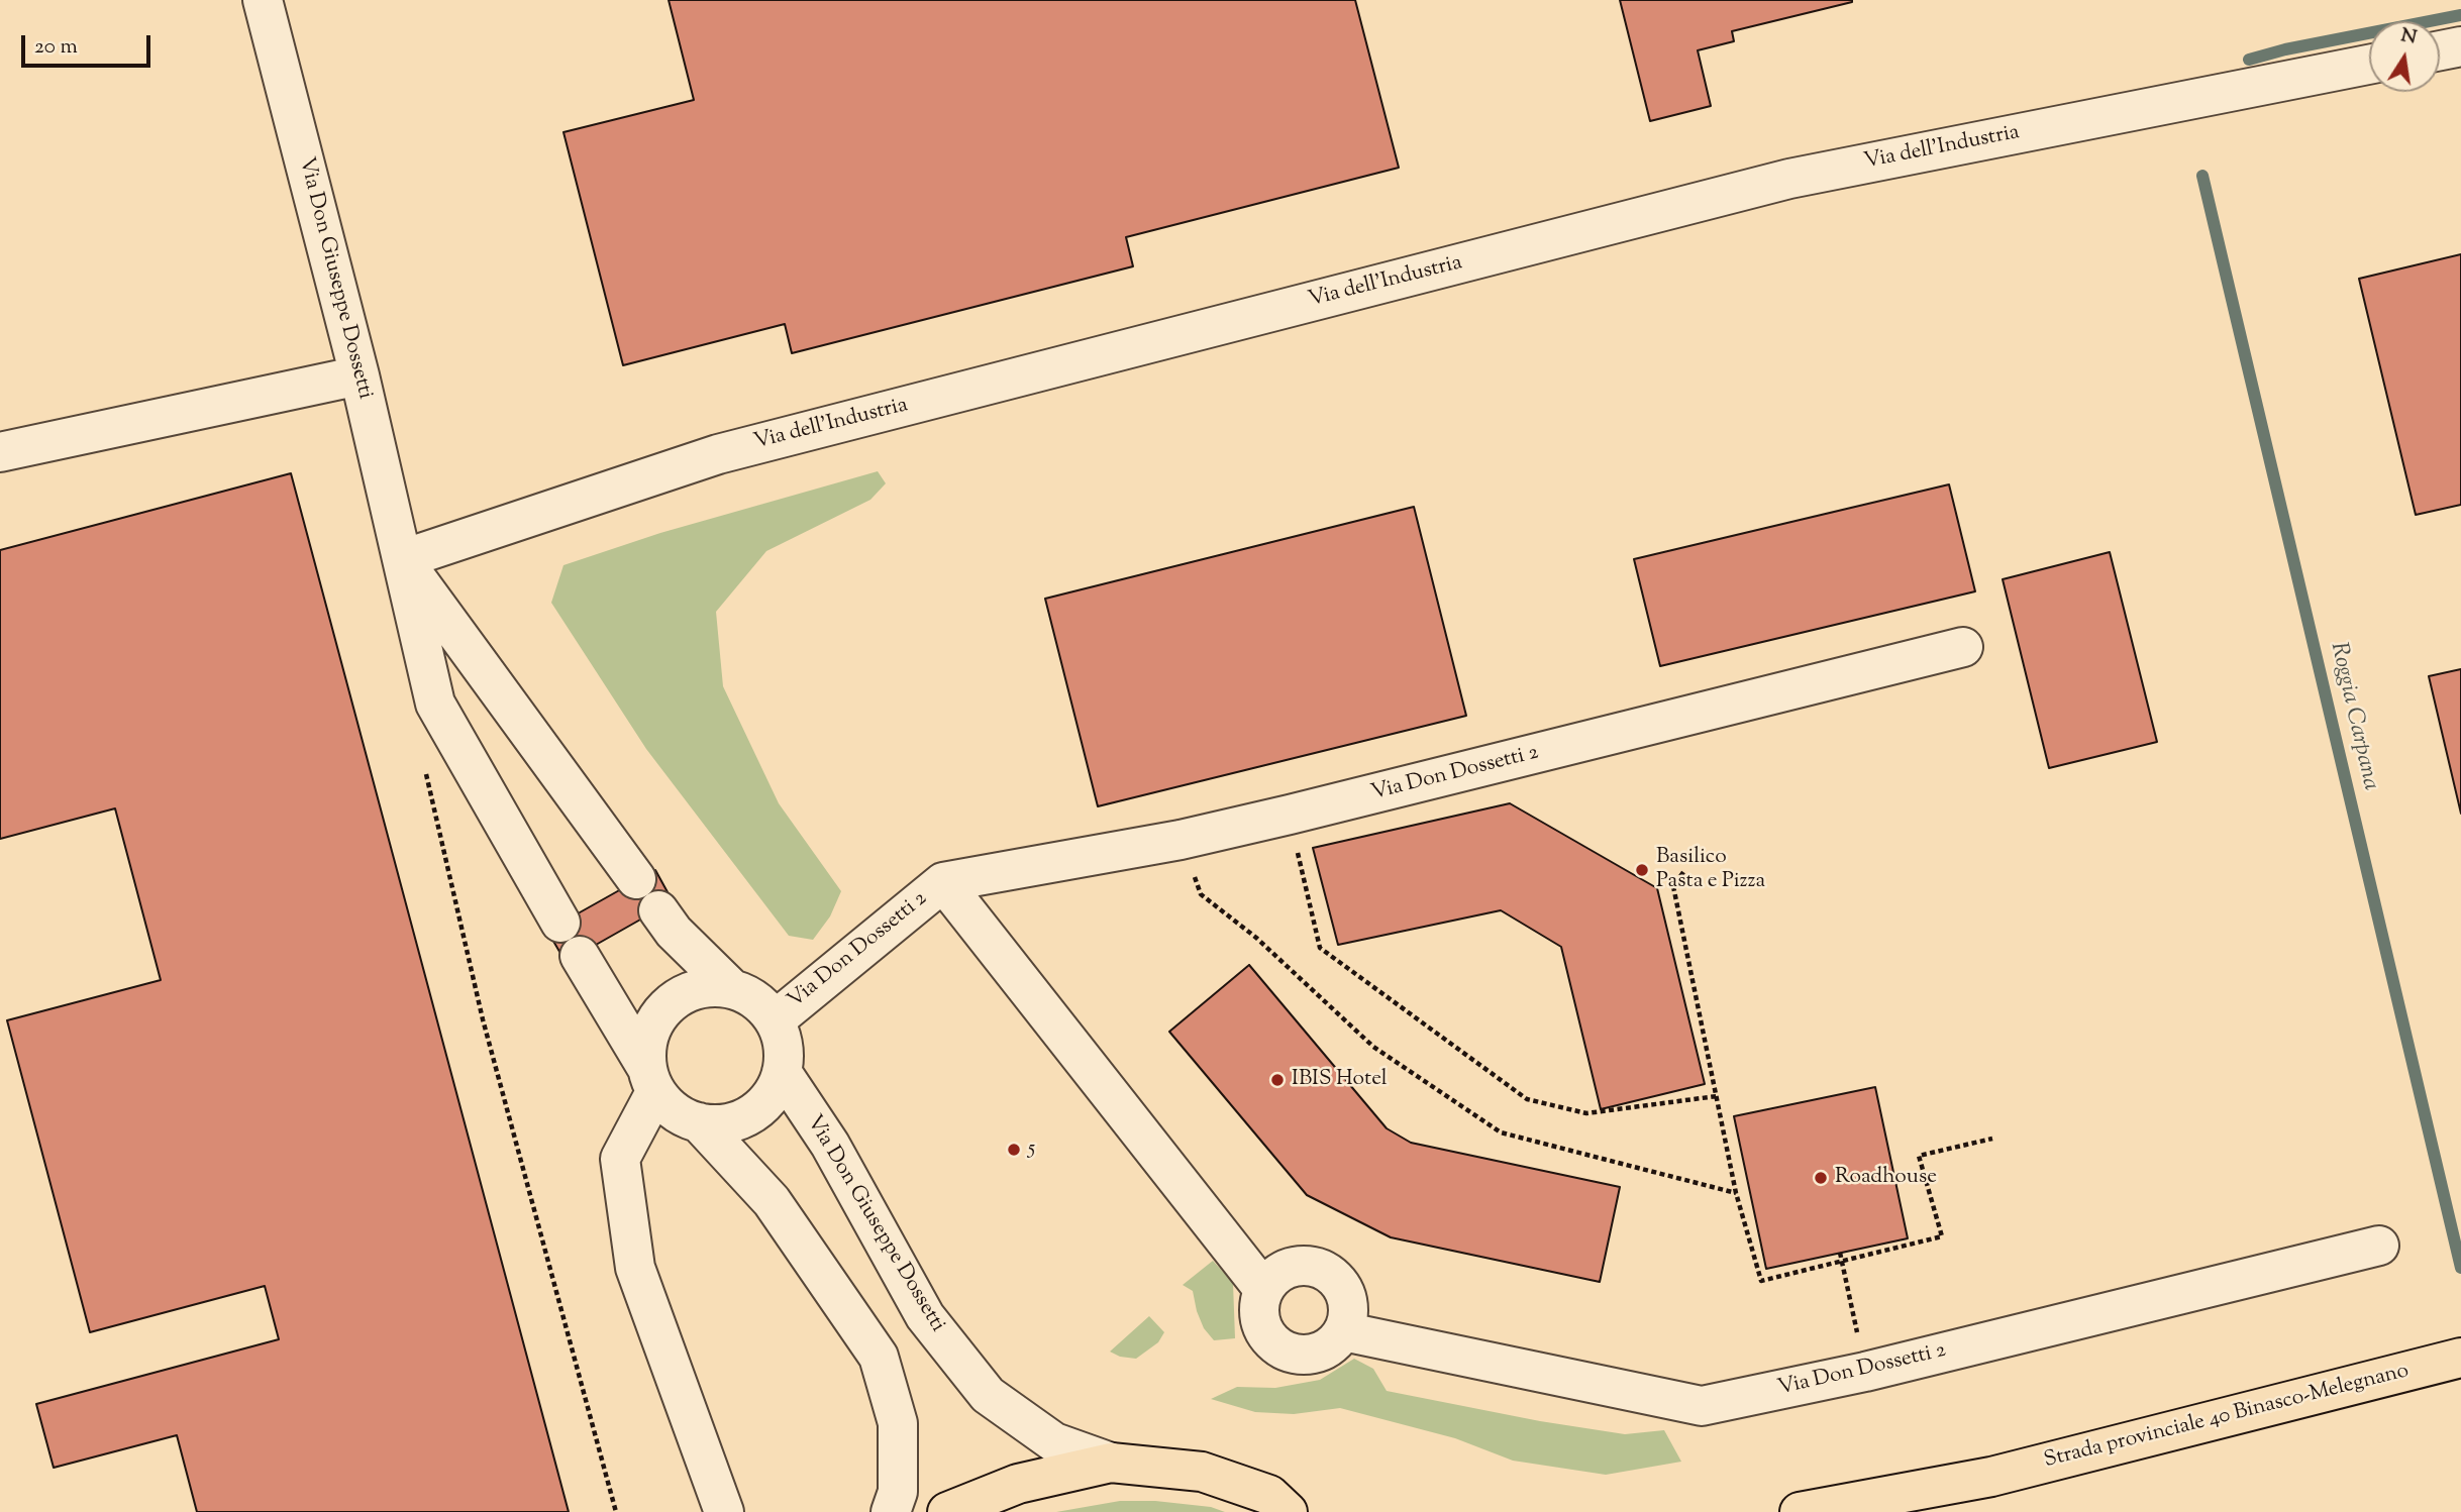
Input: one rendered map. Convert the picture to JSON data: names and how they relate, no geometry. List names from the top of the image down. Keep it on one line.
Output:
{"streets":{"main road":["Strada provinciale 40 Binasco-Melegnano"],"street":["Via dell’Industria","Via Don Giuseppe Dossetti","Via Don Dossetti 2"]},"crossings":[["Via dell’Industria","Via Don Giuseppe Dossetti"],["Via Don Giuseppe Dossetti","Via Don Dossetti 2"]],"water":["Roggia Carpana"],"places":["Basilico Pasta e Pizza","IBIS Hotel","5","Roadhouse"],"scale_bar":"20 m","north":"top"}
